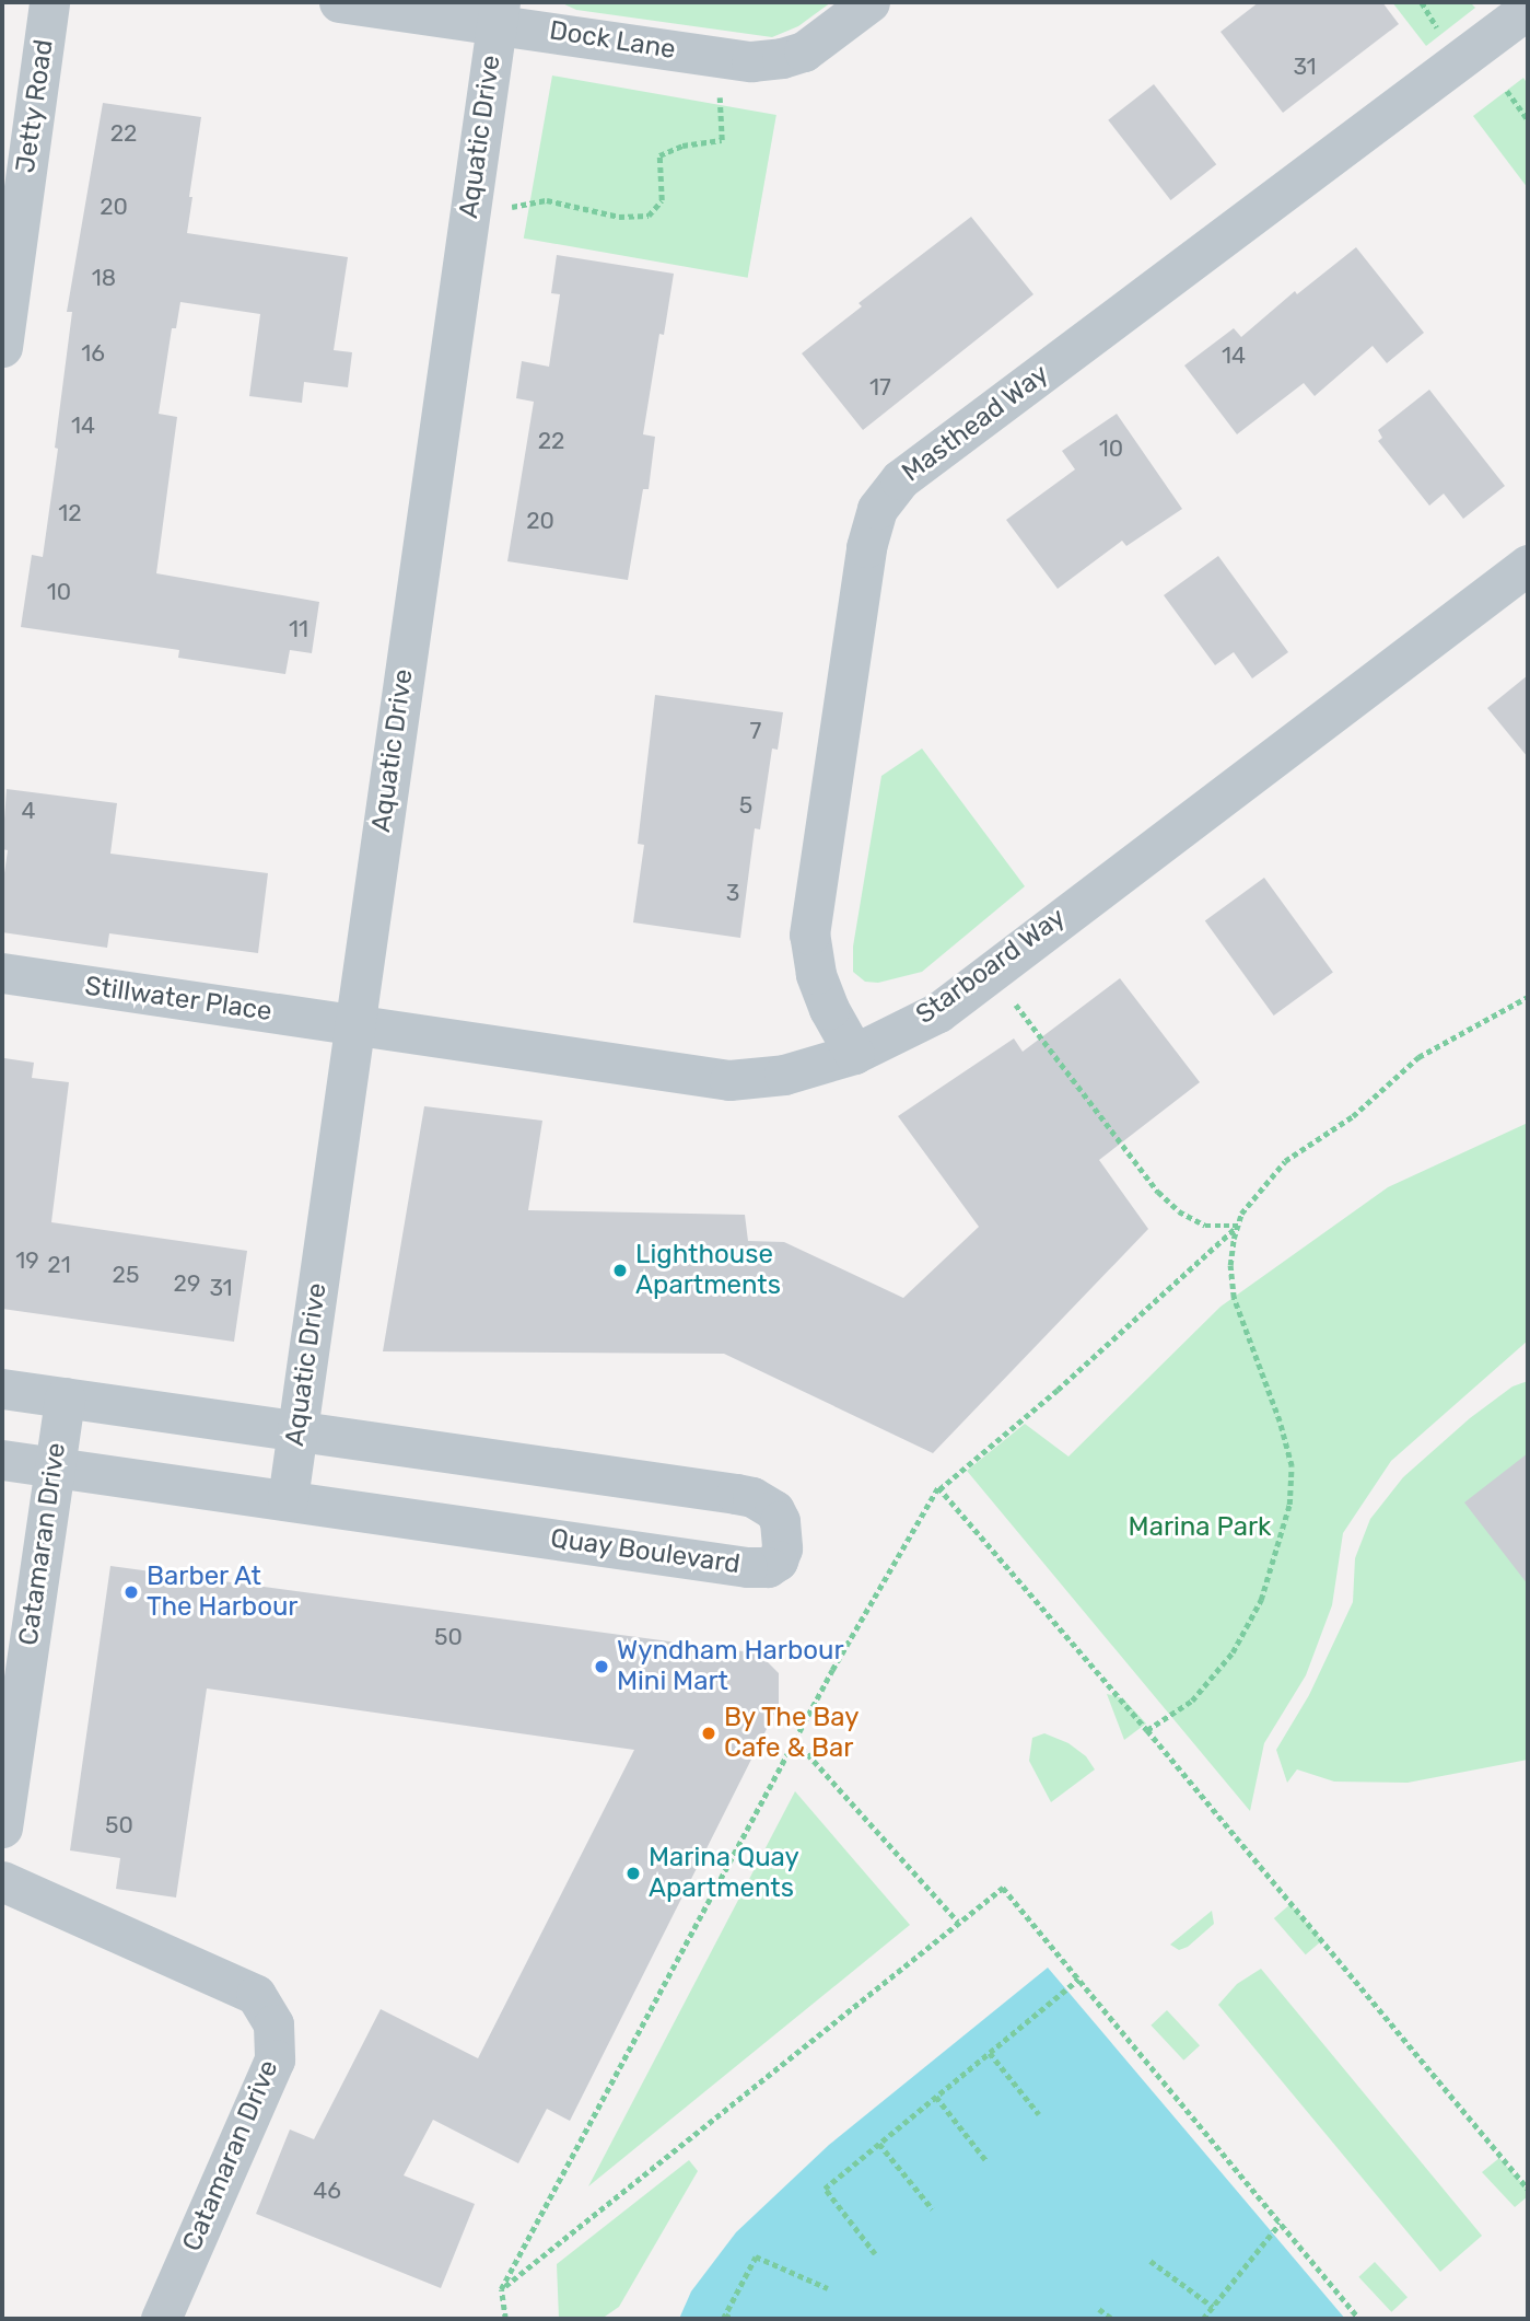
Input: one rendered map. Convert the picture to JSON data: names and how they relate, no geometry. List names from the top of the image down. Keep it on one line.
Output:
{"streets":{"street":["Dock Lane","Jetty Road","Aquatic Drive","Masthead Way","Starboard Way","Stillwater Place","Catamaran Drive","Quay Boulevard"]},"crossings":[["Dock Lane","Aquatic Drive"],["Aquatic Drive","Starboard Way"],["Aquatic Drive","Stillwater Place"],["Aquatic Drive","Quay Boulevard"],["Masthead Way","Starboard Way"],["Starboard Way","Stillwater Place"],["Catamaran Drive","Quay Boulevard"]],"parks":["Marina Park"],"places":["Lighthouse Apartments","Barber At The Harbour","Wyndham Harbour Mini Mart","By The Bay Cafe & Bar","Marina Quay Apartments"],"house_numbers":["31","22","20","18","16","14","17","14","22","10","12","20","10","11","7","5","4","3","19","21","25","29","31","50","50","46"]}
